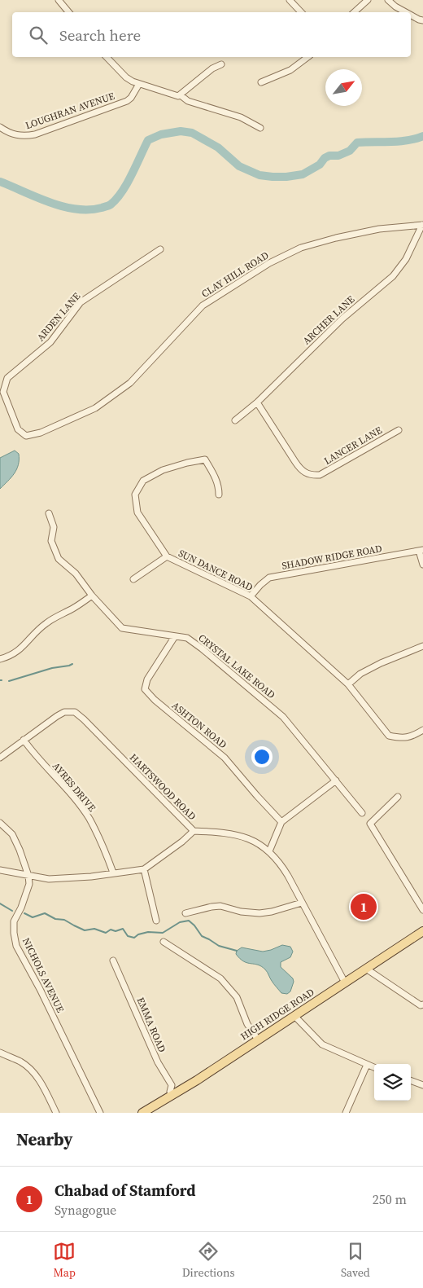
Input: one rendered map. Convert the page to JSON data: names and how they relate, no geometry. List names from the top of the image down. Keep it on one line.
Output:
{"streets":{"main road":["HIGH RIDGE ROAD"],"street":["LOUGHRAN AVENUE","CLAY HILL ROAD","ARDEN LANE","ARCHER LANE","LANCER LANE","SHADOW RIDGE ROAD","SUN DANCE ROAD","CRYSTAL LAKE ROAD","ASHTON ROAD","AYRES DRIVE","HARTSWOOD ROAD","NICHOLS AVENUE","EMMA ROAD"]},"crossings":[["CLAY HILL ROAD","ARDEN LANE"],["CLAY HILL ROAD","ARCHER LANE"],["ARCHER LANE","LANCER LANE"],["SHADOW RIDGE ROAD","SUN DANCE ROAD"],["CRYSTAL LAKE ROAD","ASHTON ROAD"],["AYRES DRIVE","HARTSWOOD ROAD"],["HARTSWOOD ROAD","HIGH RIDGE ROAD"],["HIGH RIDGE ROAD","EMMA ROAD"]],"north":"top right","page":{"search":"Search here","pins":"1","heading":"Nearby","list":[{"mark":"1","name":"Chabad of Stamford","note":"Synagogue","value":"250 m"}],"nav":["Map","Directions","Saved"]}}
